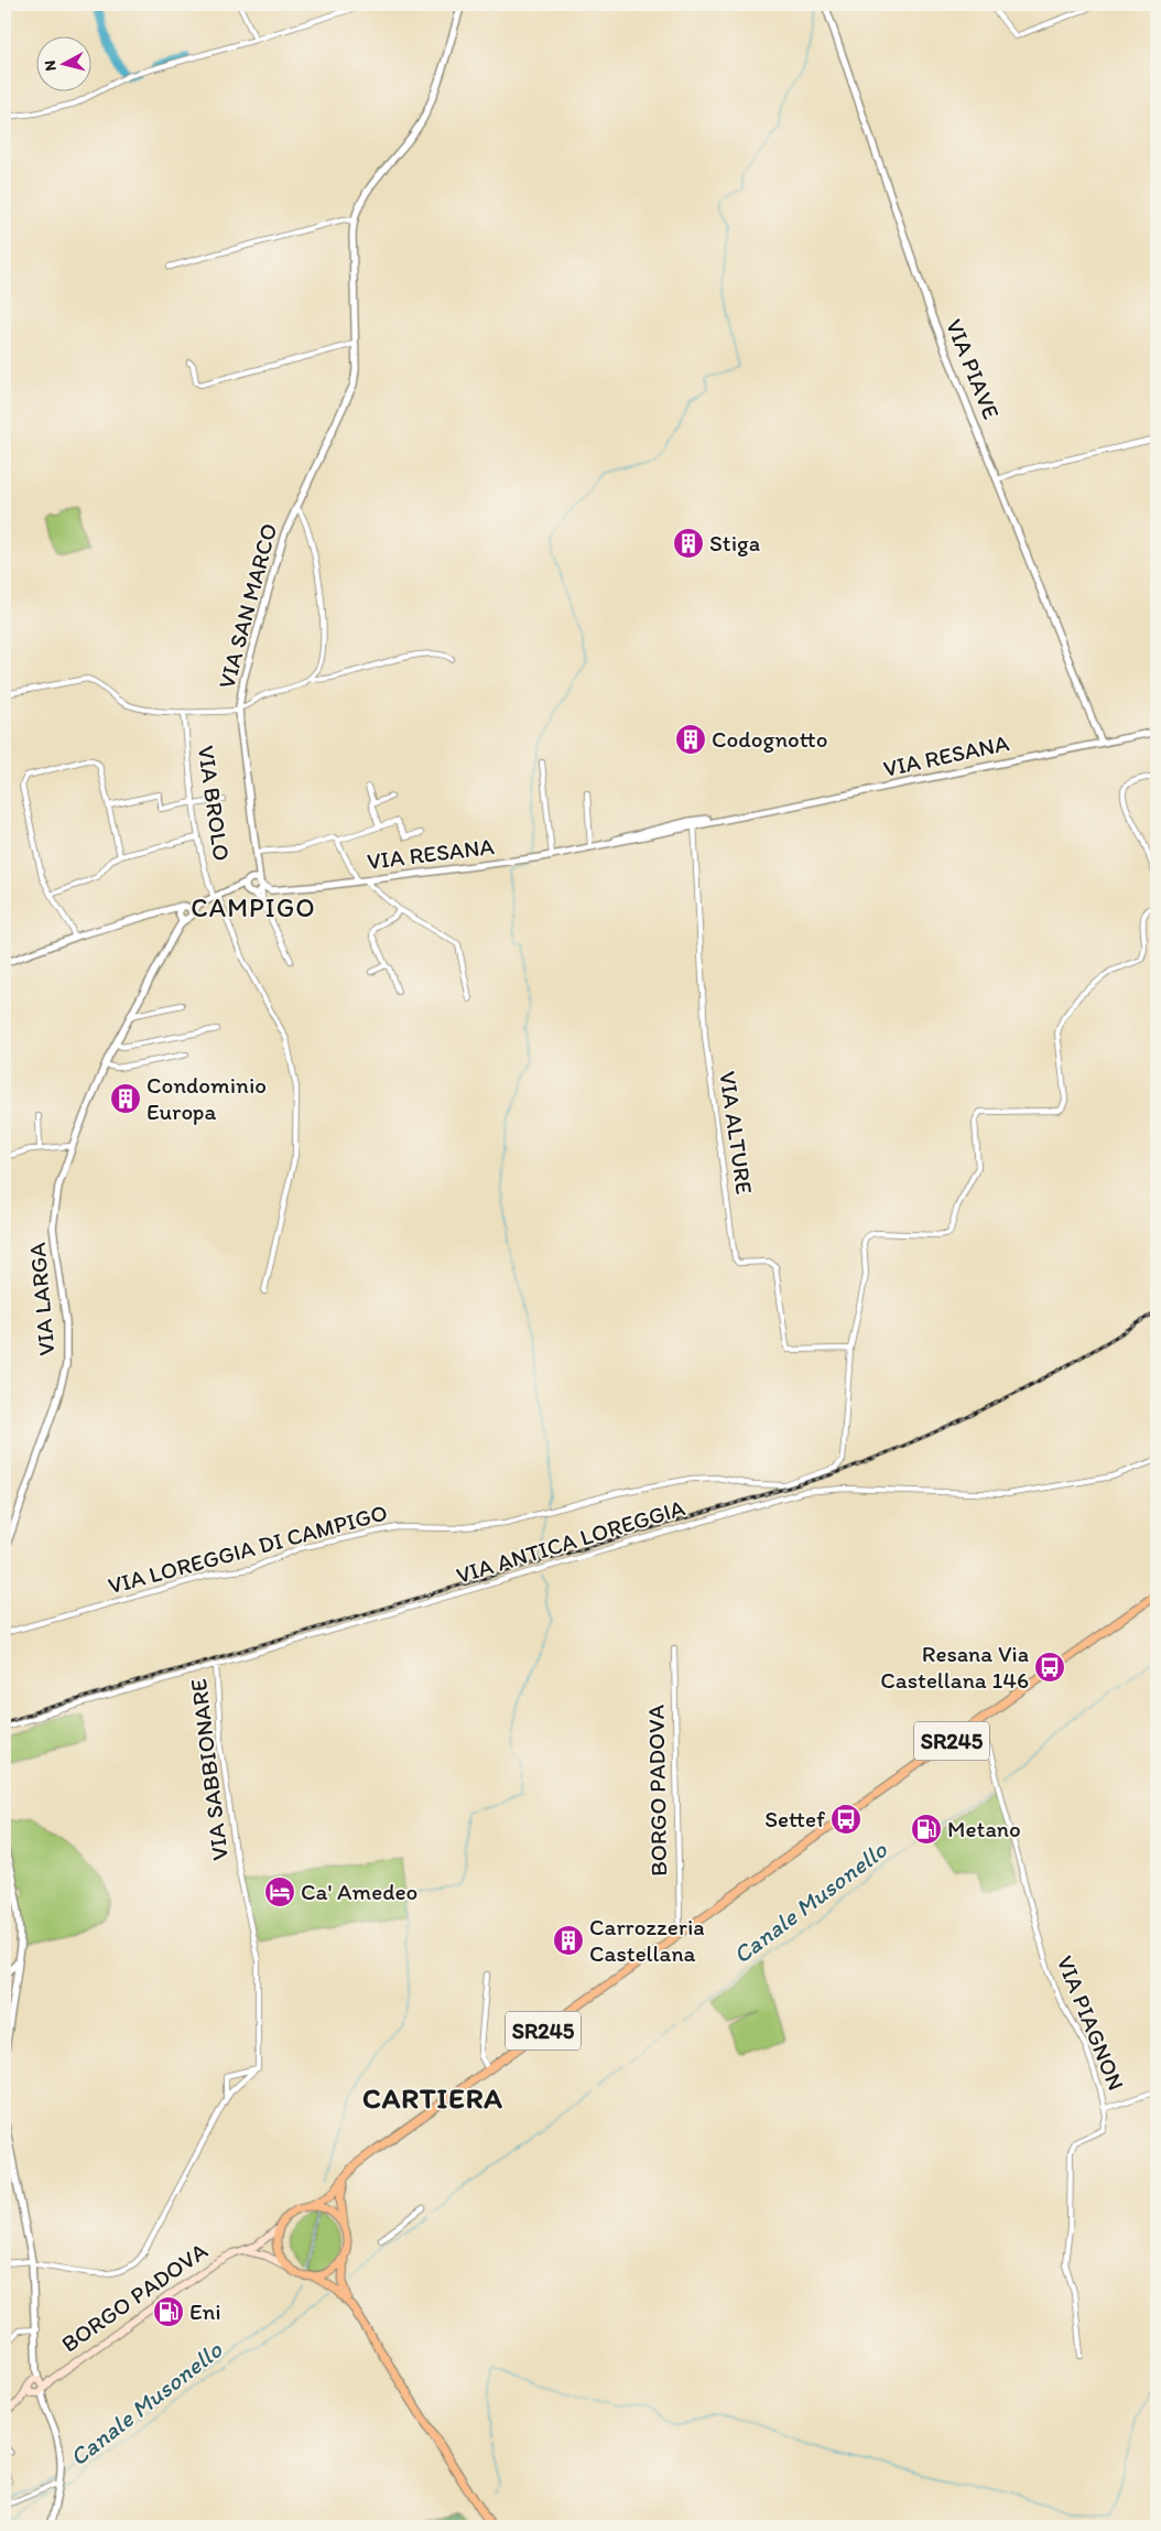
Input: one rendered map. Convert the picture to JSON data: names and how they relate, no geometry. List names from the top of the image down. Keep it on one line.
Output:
{"streets":{"main road":["SR245","BORGO PADOVA"],"street":["VIA PIAVE","VIA SAN MARCO","VIA RESANA","VIA BROLO","VIA ALTURE","VIA LARGA","VIA ANTICA LOREGGIA","VIA LOREGGIA DI CAMPIGO","VIA SABBIONARE","VIA PIAGNON"]},"crossings":[["VIA PIAVE","VIA RESANA"],["VIA SAN MARCO","VIA RESANA"],["VIA RESANA","VIA ALTURE"],["VIA BROLO","VIA LARGA"],["VIA ALTURE","VIA LOREGGIA DI CAMPIGO"],["VIA ANTICA LOREGGIA","VIA SABBIONARE"],["SR245","BORGO PADOVA"],["SR245","VIA PIAGNON"]],"districts":["CAMPIGO","CARTIERA"],"water":["Canale Musonello"],"places":{"building":["Stiga","Codognotto","Condominio Europa","Carrozzeria Castellana"],"bus stop":["Resana Via Castellana 146","Settef"],"fuel station":["Metano","Eni"],"hotel":["Ca' Amedeo"]},"north":"left"}
